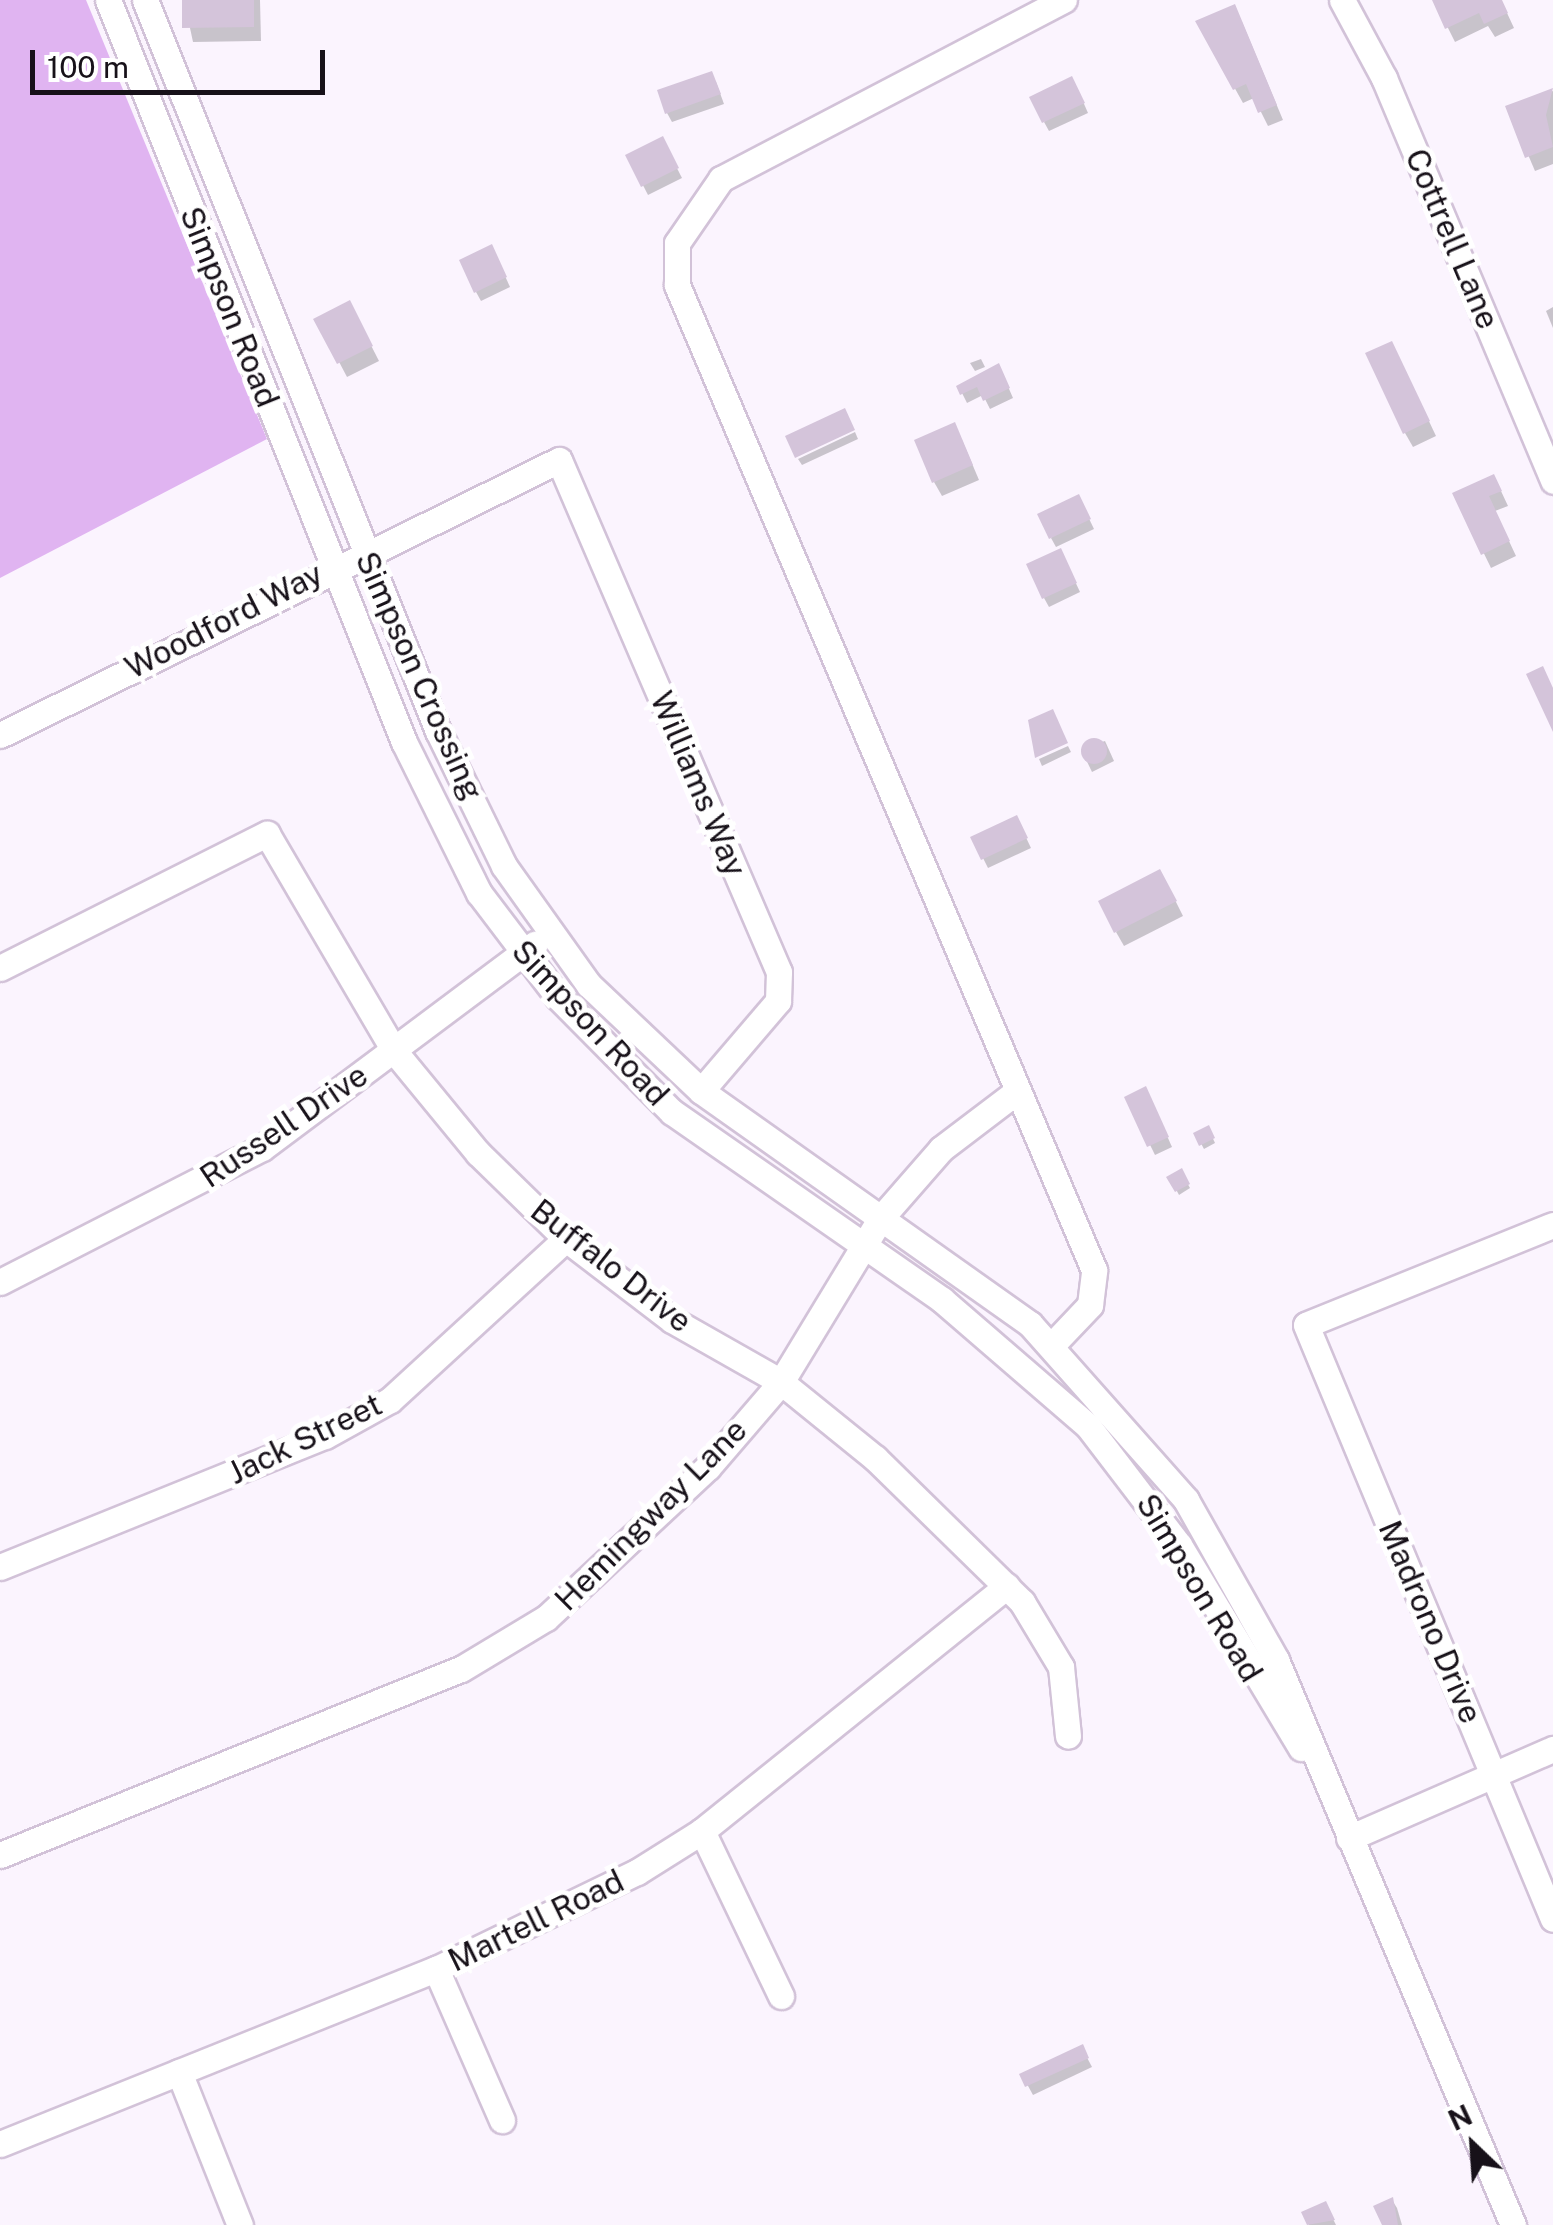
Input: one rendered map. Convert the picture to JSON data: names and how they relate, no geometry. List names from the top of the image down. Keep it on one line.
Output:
{"streets":{"street":["Cottrell Lane","Simpson Road","Woodford Way","Simpson Crossing","Williams Way","Russell Drive","Buffalo Drive","Jack Street","Hemingway Lane","Madrono Drive","Martell Road"]},"crossings":[["Simpson Road","Woodford Way"],["Simpson Road","Simpson Crossing"],["Simpson Road","Russell Drive"],["Simpson Road","Hemingway Lane"],["Woodford Way","Simpson Crossing"],["Woodford Way","Williams Way"],["Simpson Crossing","Williams Way"],["Simpson Crossing","Russell Drive"],["Simpson Crossing","Hemingway Lane"],["Russell Drive","Buffalo Drive"],["Buffalo Drive","Jack Street"],["Buffalo Drive","Hemingway Lane"],["Buffalo Drive","Martell Road"]],"scale_bar":"100 m","north":"top left"}
